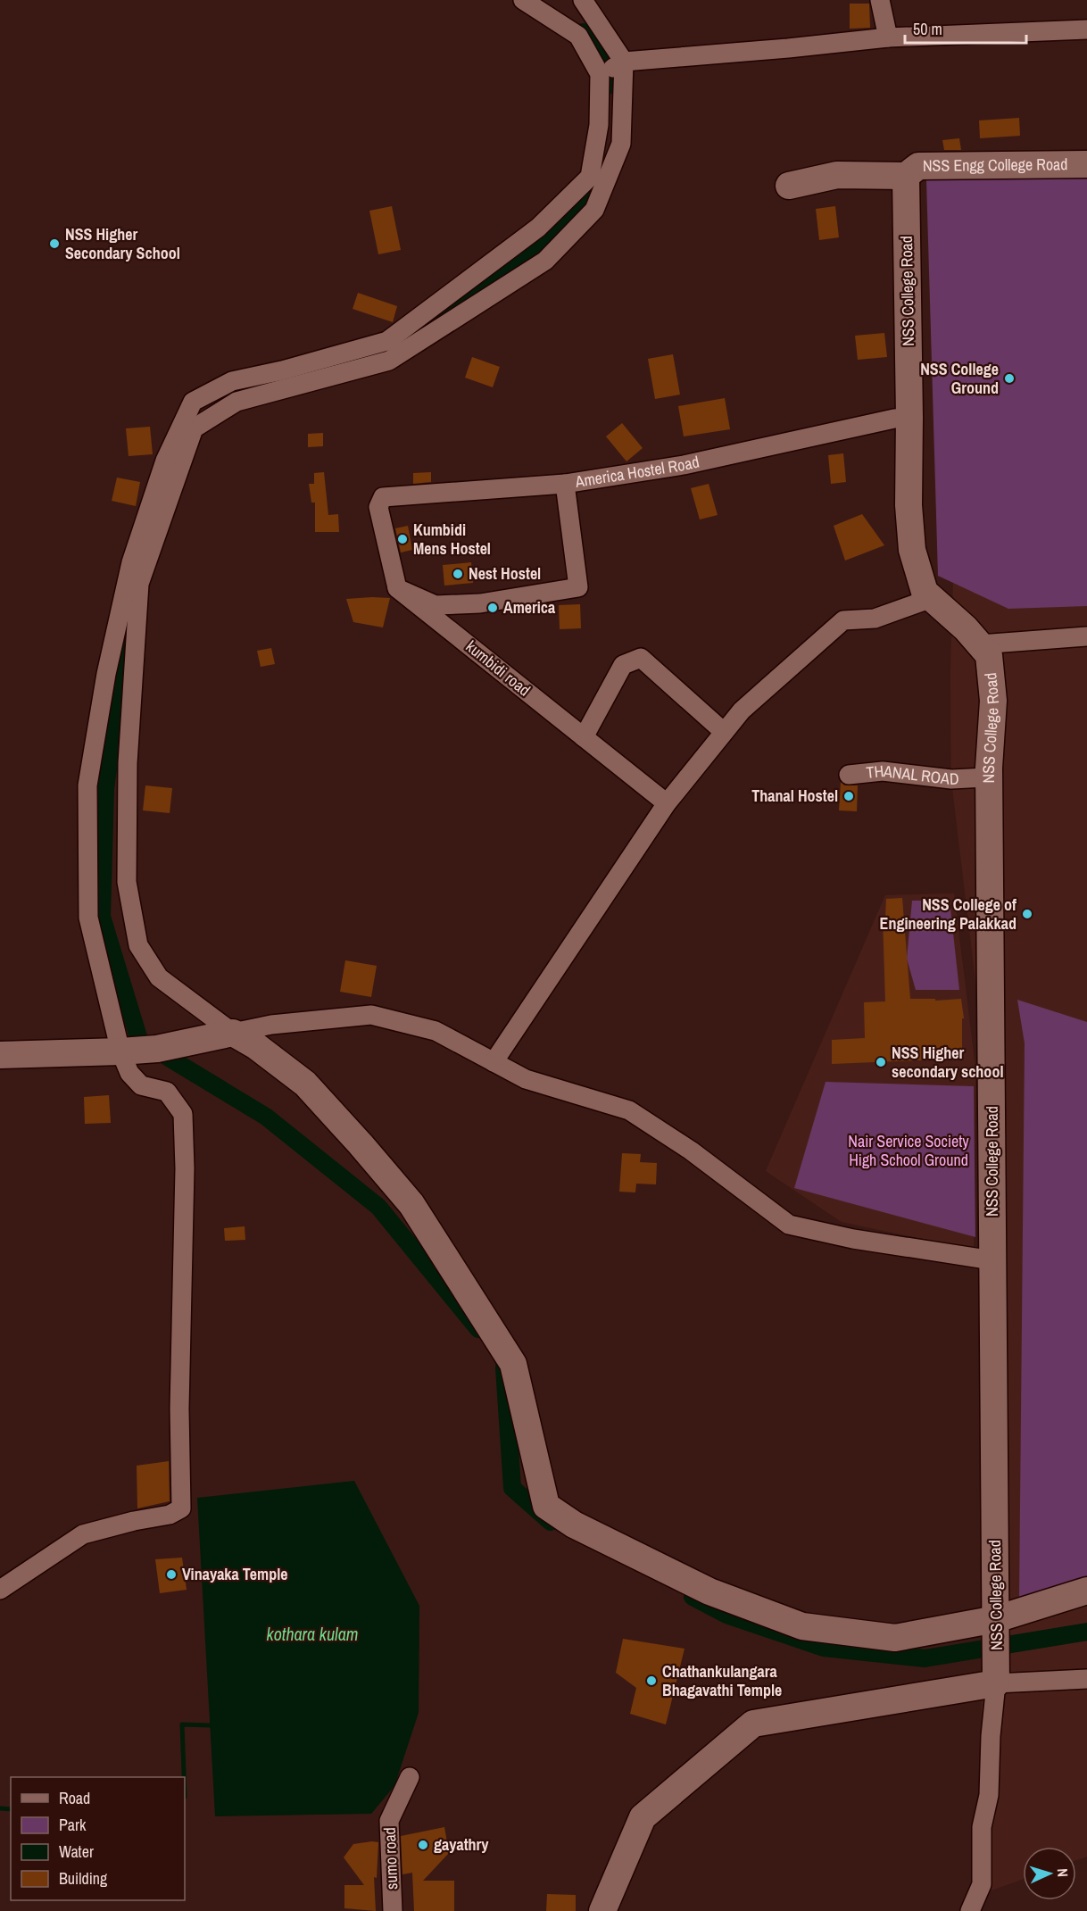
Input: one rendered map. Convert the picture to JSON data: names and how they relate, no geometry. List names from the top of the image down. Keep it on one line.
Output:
{"streets":{"main road":["NSS Engg College Road","NSS College Road"],"street":["America Hostel Road","kumbidi road","THANAL ROAD","sumo road"]},"crossings":[["NSS Engg College Road","NSS College Road"],["NSS College Road","America Hostel Road"],["NSS College Road","THANAL ROAD"],["America Hostel Road","kumbidi road"]],"water":["kothara kulam"],"parks":["Nair Service Society High School Ground"],"places":["NSS Higher Secondary School","NSS College Ground","Kumbidi Mens Hostel","Nest Hostel","America","Thanal Hostel","NSS College of Engineering Palakkad","NSS Higher secondary school","Vinayaka Temple","Chathankulangara Bhagavathi Temple","gayathry"],"legend":["Road","Park","Water","Building"],"scale_bar":"50 m","north":"right"}
